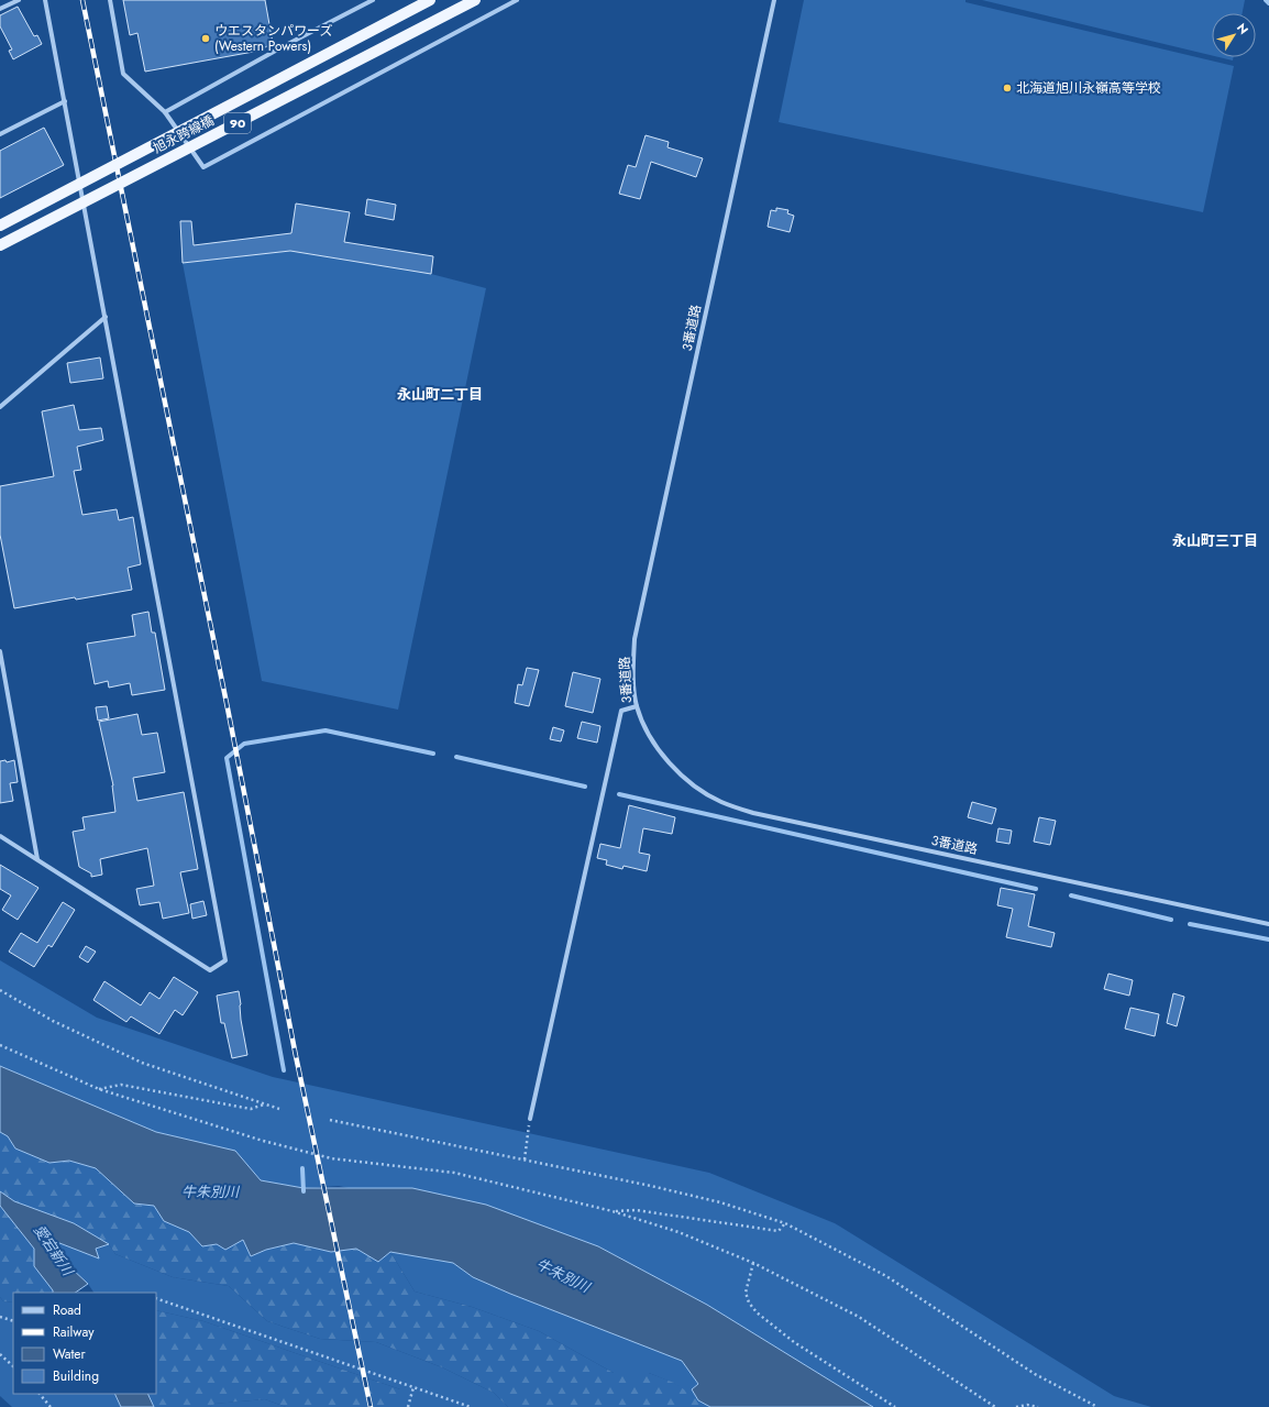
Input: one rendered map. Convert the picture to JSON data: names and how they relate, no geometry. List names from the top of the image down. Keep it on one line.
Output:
{"streets":{"main road":["90","旭永跨線橋"],"street":["3番道路"]},"districts":["永山町二丁目","永山町三丁目"],"water":["牛朱別川","愛宕新川"],"places":["ウエスタンパワーズ (Western Powers)","北海道旭川永嶺高等学校"],"legend":["Road","Railway","Water","Building"],"north":"top right"}
